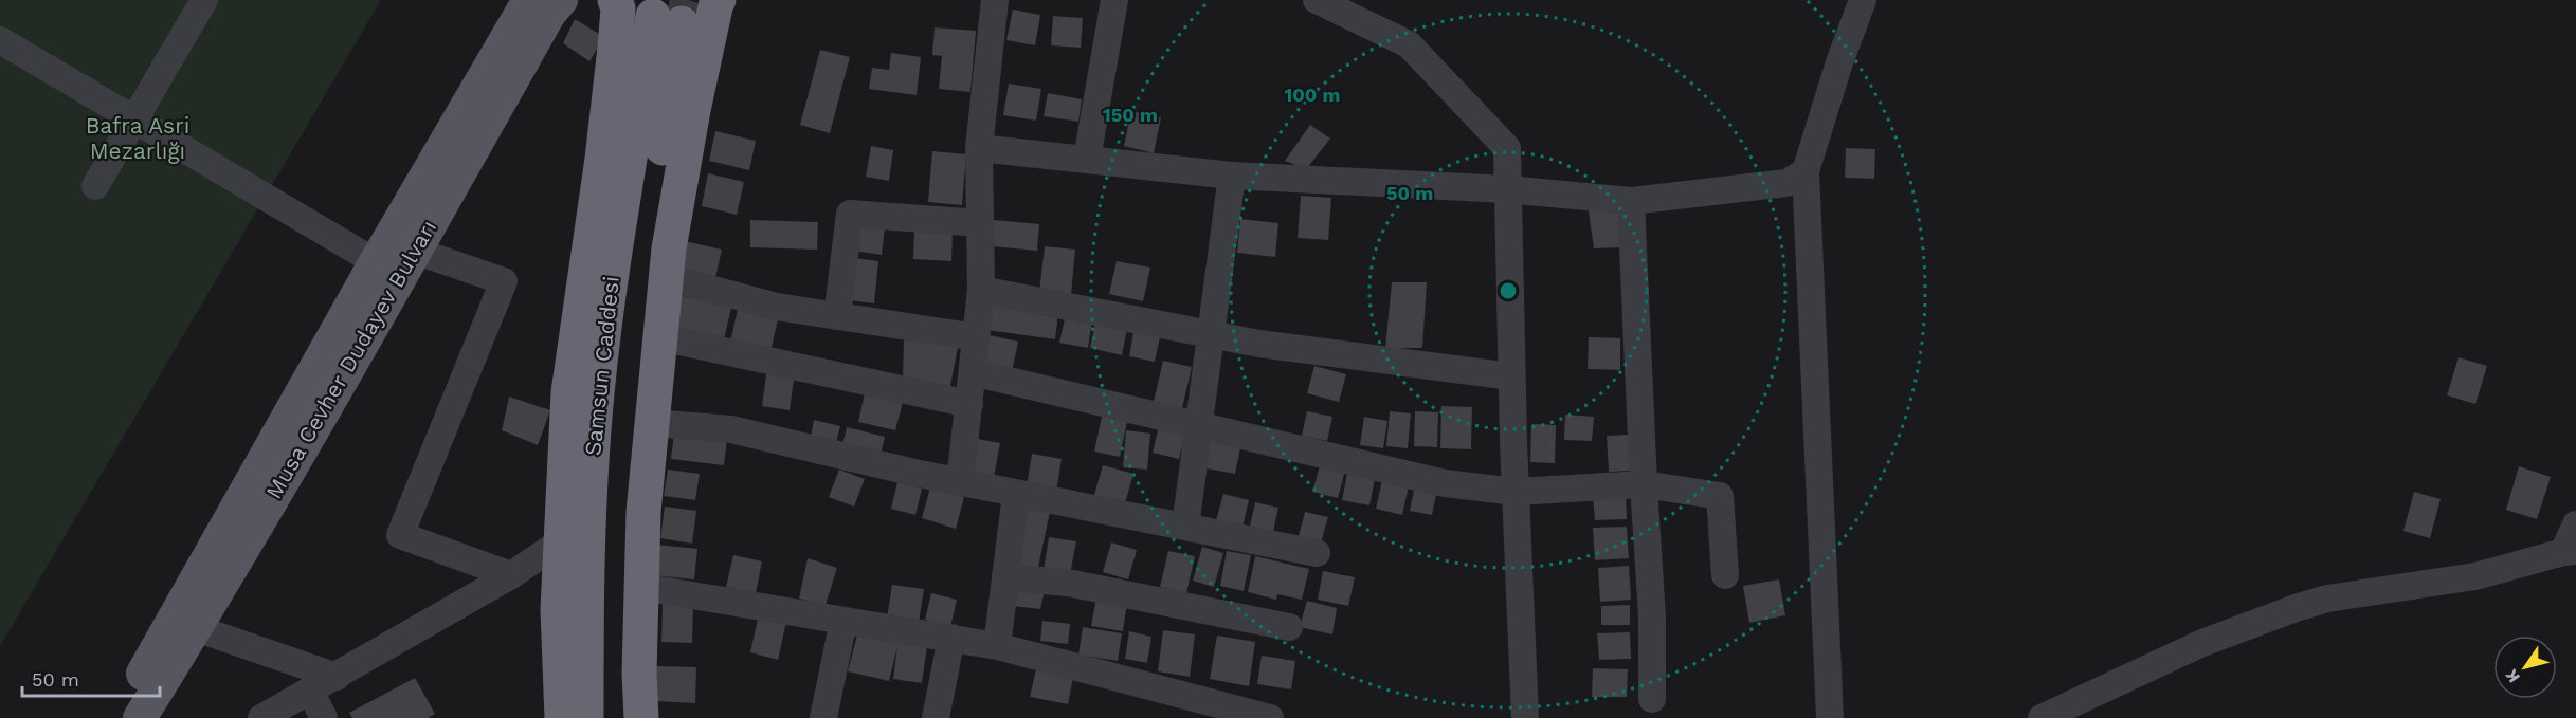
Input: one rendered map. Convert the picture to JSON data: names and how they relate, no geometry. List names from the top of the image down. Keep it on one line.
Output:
{"streets":{"highway":["Samsun Caddesi"],"main road":["Musa Cevher Dudayev Bulvarı"]},"parks":["Bafra Asri Mezarlığı"],"scale_bar":"50 m","north":"bottom left","rings":["100 m","150 m","50 m"]}
